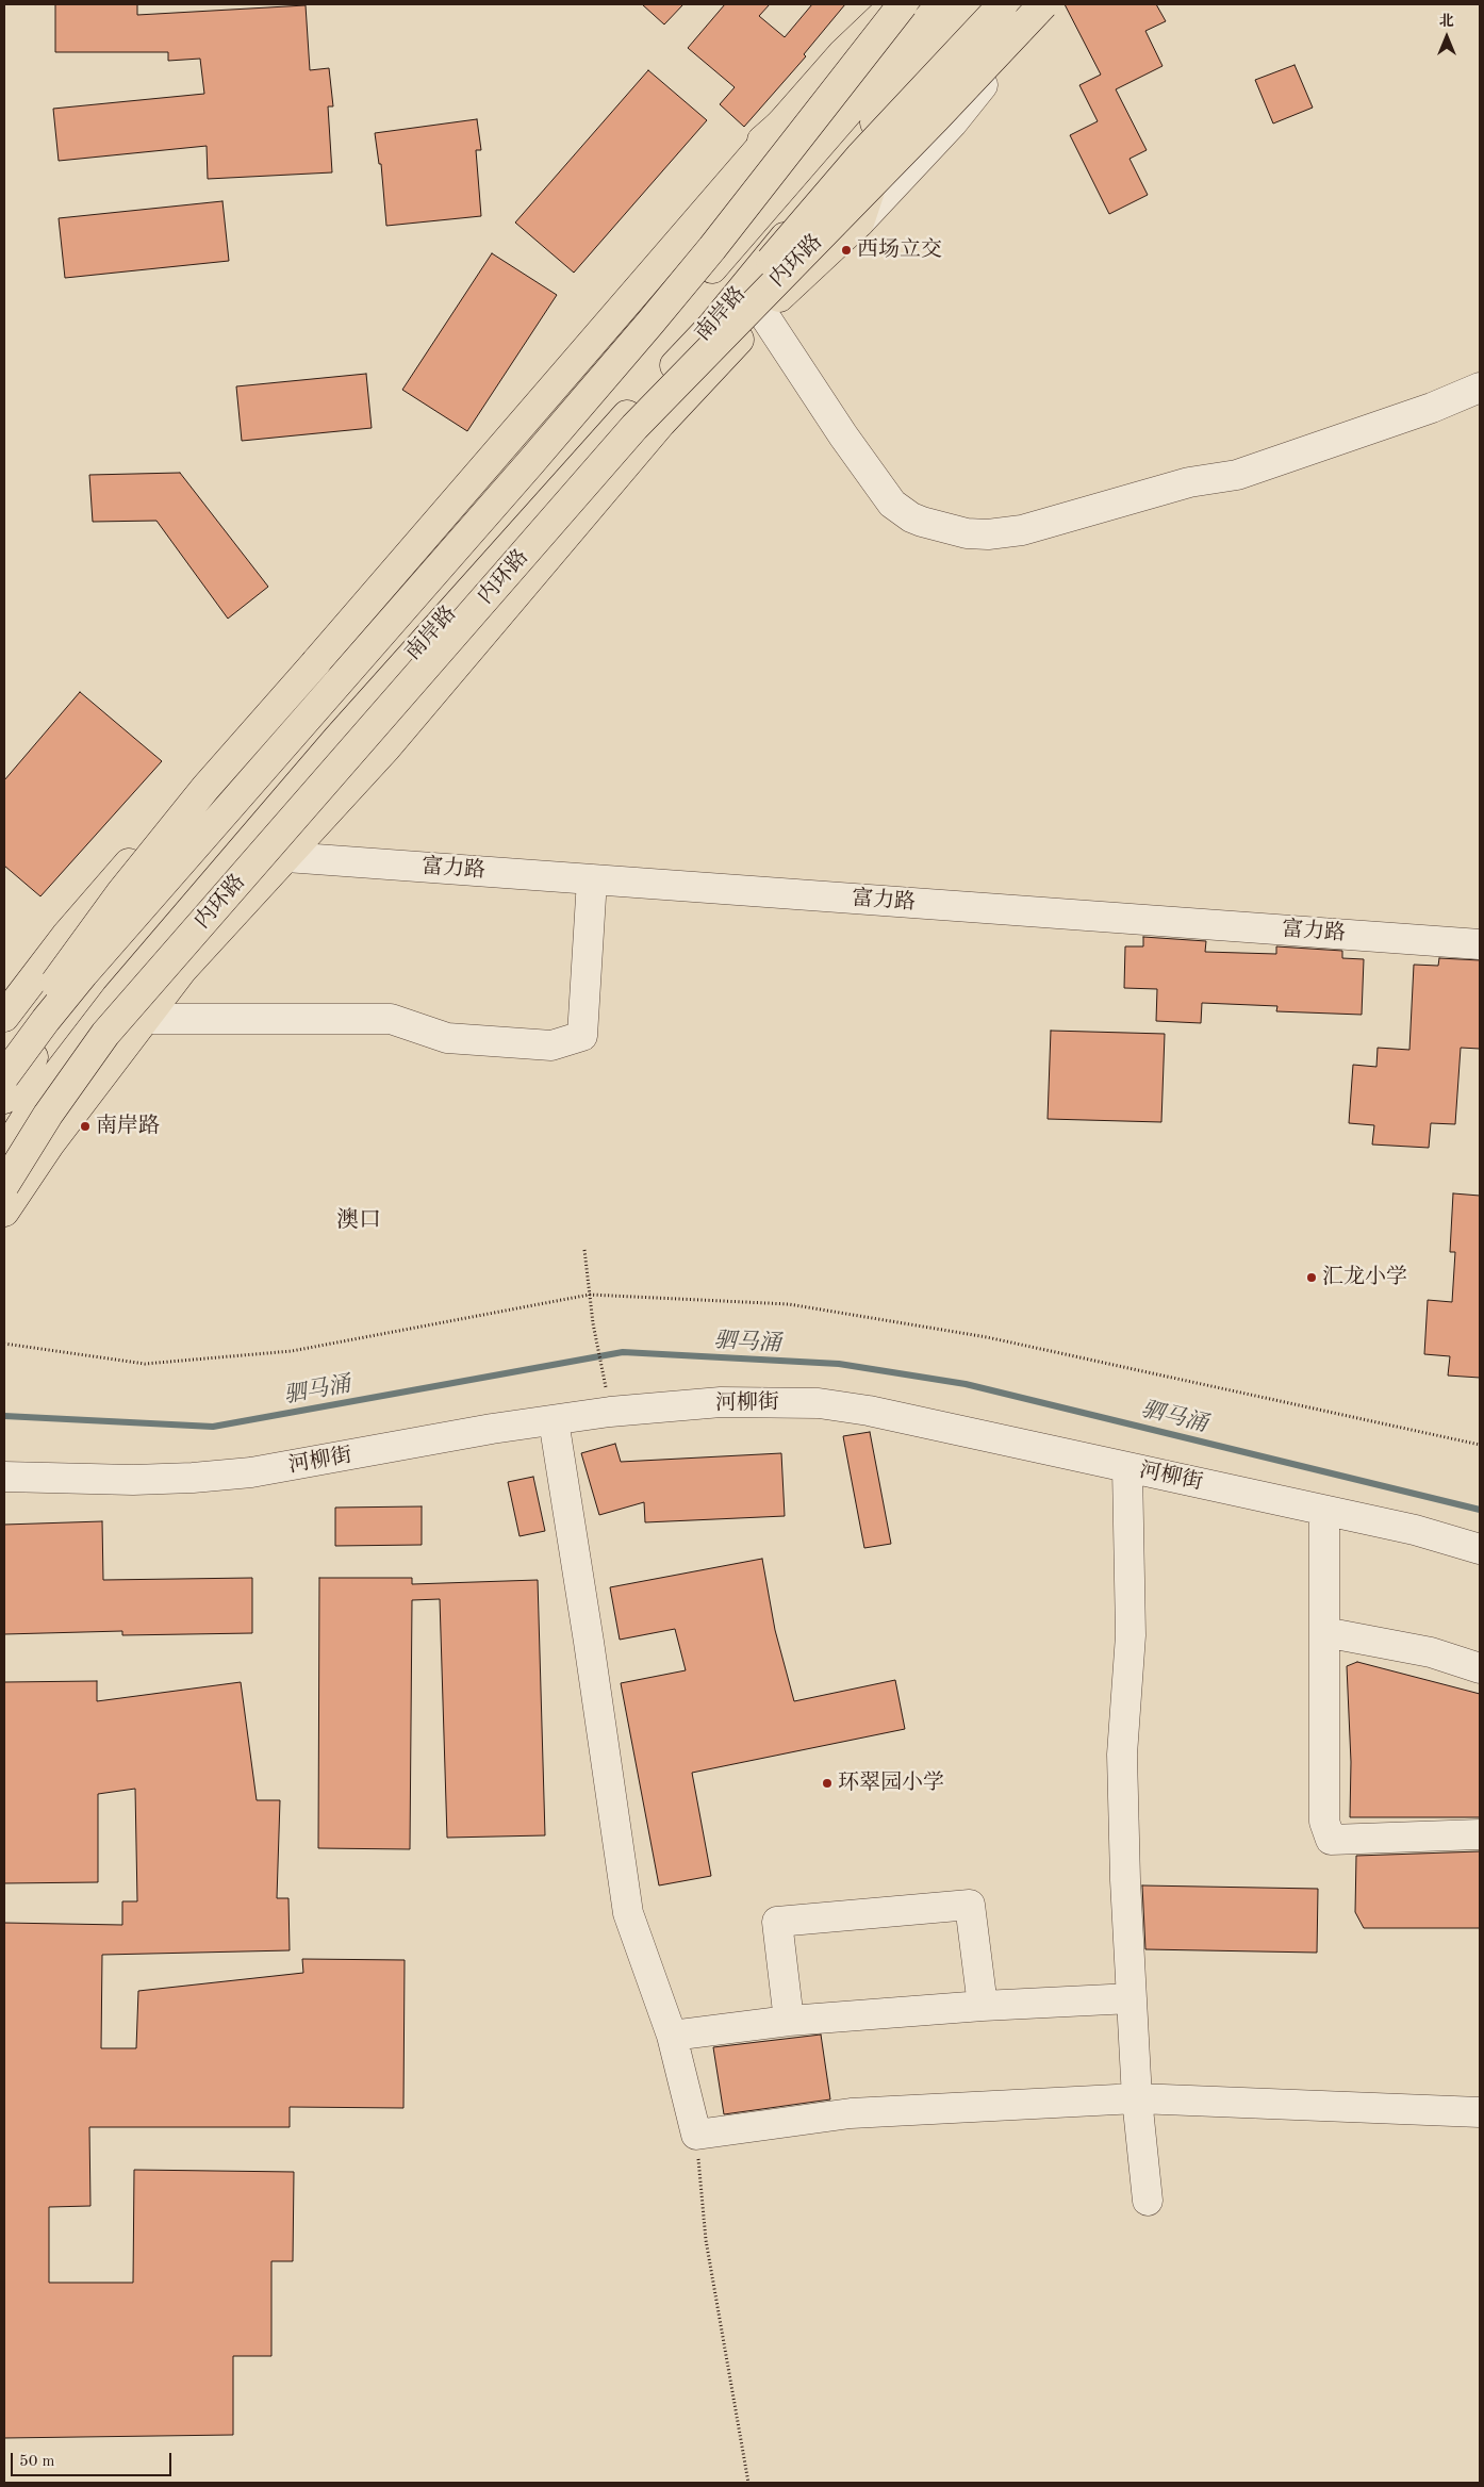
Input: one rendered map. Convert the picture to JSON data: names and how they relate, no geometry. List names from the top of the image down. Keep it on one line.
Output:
{"streets":{"main road":["内环路","南岸路"],"street":["富力路","河柳街"]},"crossings":[["内环路","南岸路"]],"districts":["澳口"],"water":["驷马涌"],"places":["西场立交","南岸路","汇龙小学","环翠园小学"],"scale_bar":"50 m","north":"top"}
